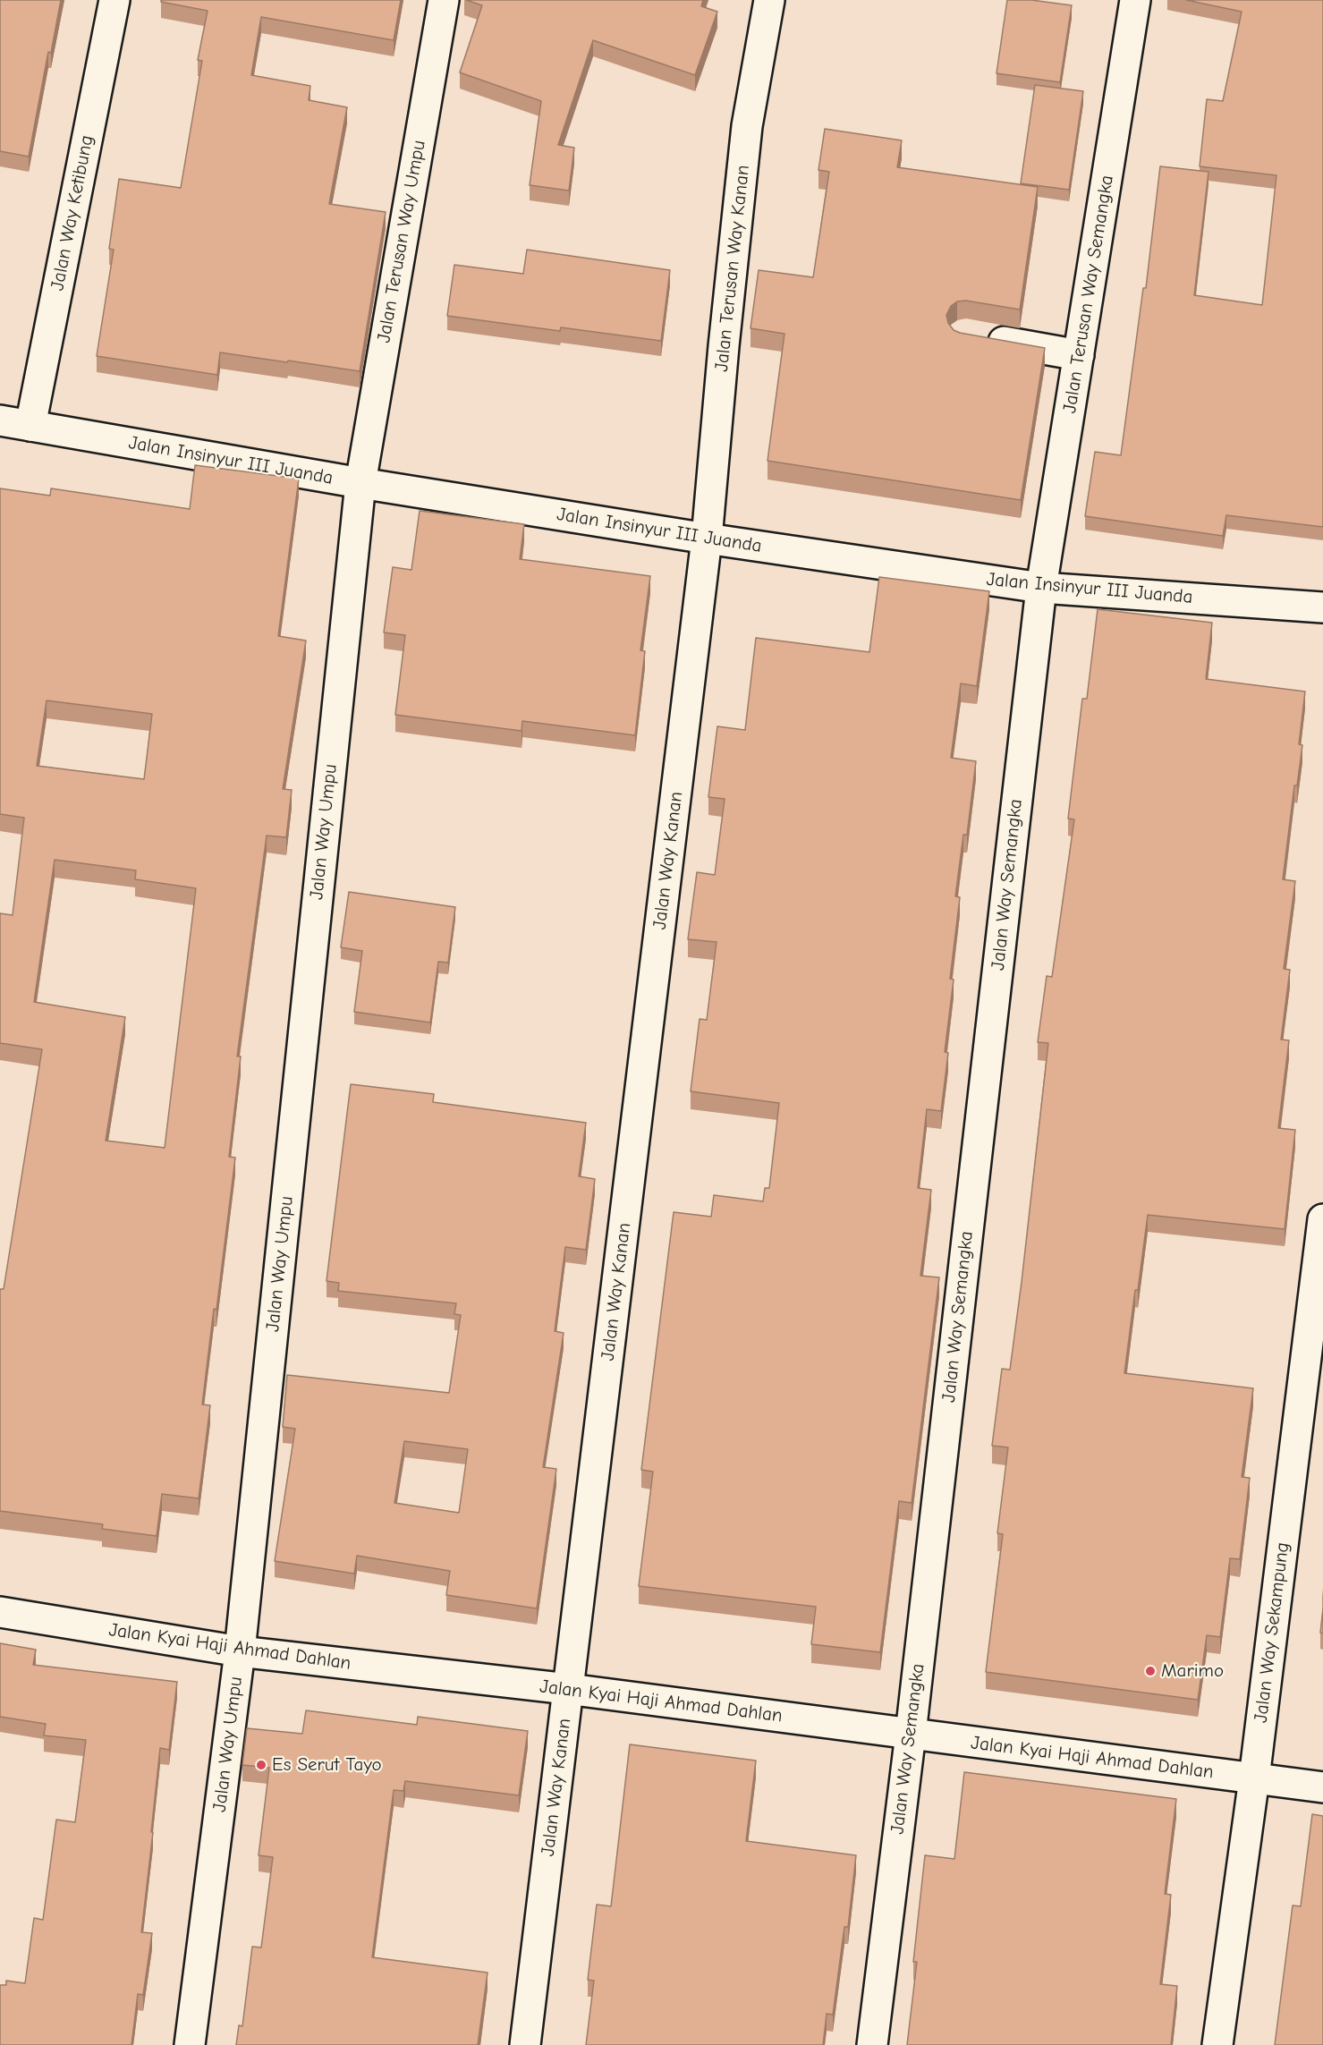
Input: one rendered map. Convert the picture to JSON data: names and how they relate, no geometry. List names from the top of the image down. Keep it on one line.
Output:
{"streets":{"street":["Jalan Way Ketibung","Jalan Terusan Way Umpu","Jalan Terusan Way Kanan","Jalan Terusan Way Semangka","Jalan Insinyur III Juanda","Jalan Way Umpu","Jalan Way Kanan","Jalan Way Semangka","Jalan Way Sekampung","Jalan Kyai Haji Ahmad Dahlan"]},"crossings":[["Jalan Way Ketibung","Jalan Insinyur III Juanda"],["Jalan Terusan Way Umpu","Jalan Insinyur III Juanda"],["Jalan Terusan Way Umpu","Jalan Way Umpu"],["Jalan Terusan Way Kanan","Jalan Insinyur III Juanda"],["Jalan Terusan Way Kanan","Jalan Way Kanan"],["Jalan Terusan Way Semangka","Jalan Insinyur III Juanda"],["Jalan Terusan Way Semangka","Jalan Way Semangka"],["Jalan Insinyur III Juanda","Jalan Way Umpu"],["Jalan Insinyur III Juanda","Jalan Way Kanan"],["Jalan Insinyur III Juanda","Jalan Way Semangka"],["Jalan Way Umpu","Jalan Kyai Haji Ahmad Dahlan"],["Jalan Way Kanan","Jalan Kyai Haji Ahmad Dahlan"],["Jalan Way Semangka","Jalan Kyai Haji Ahmad Dahlan"],["Jalan Way Sekampung","Jalan Kyai Haji Ahmad Dahlan"]],"places":["Marimo","Es Serut Tayo"]}
